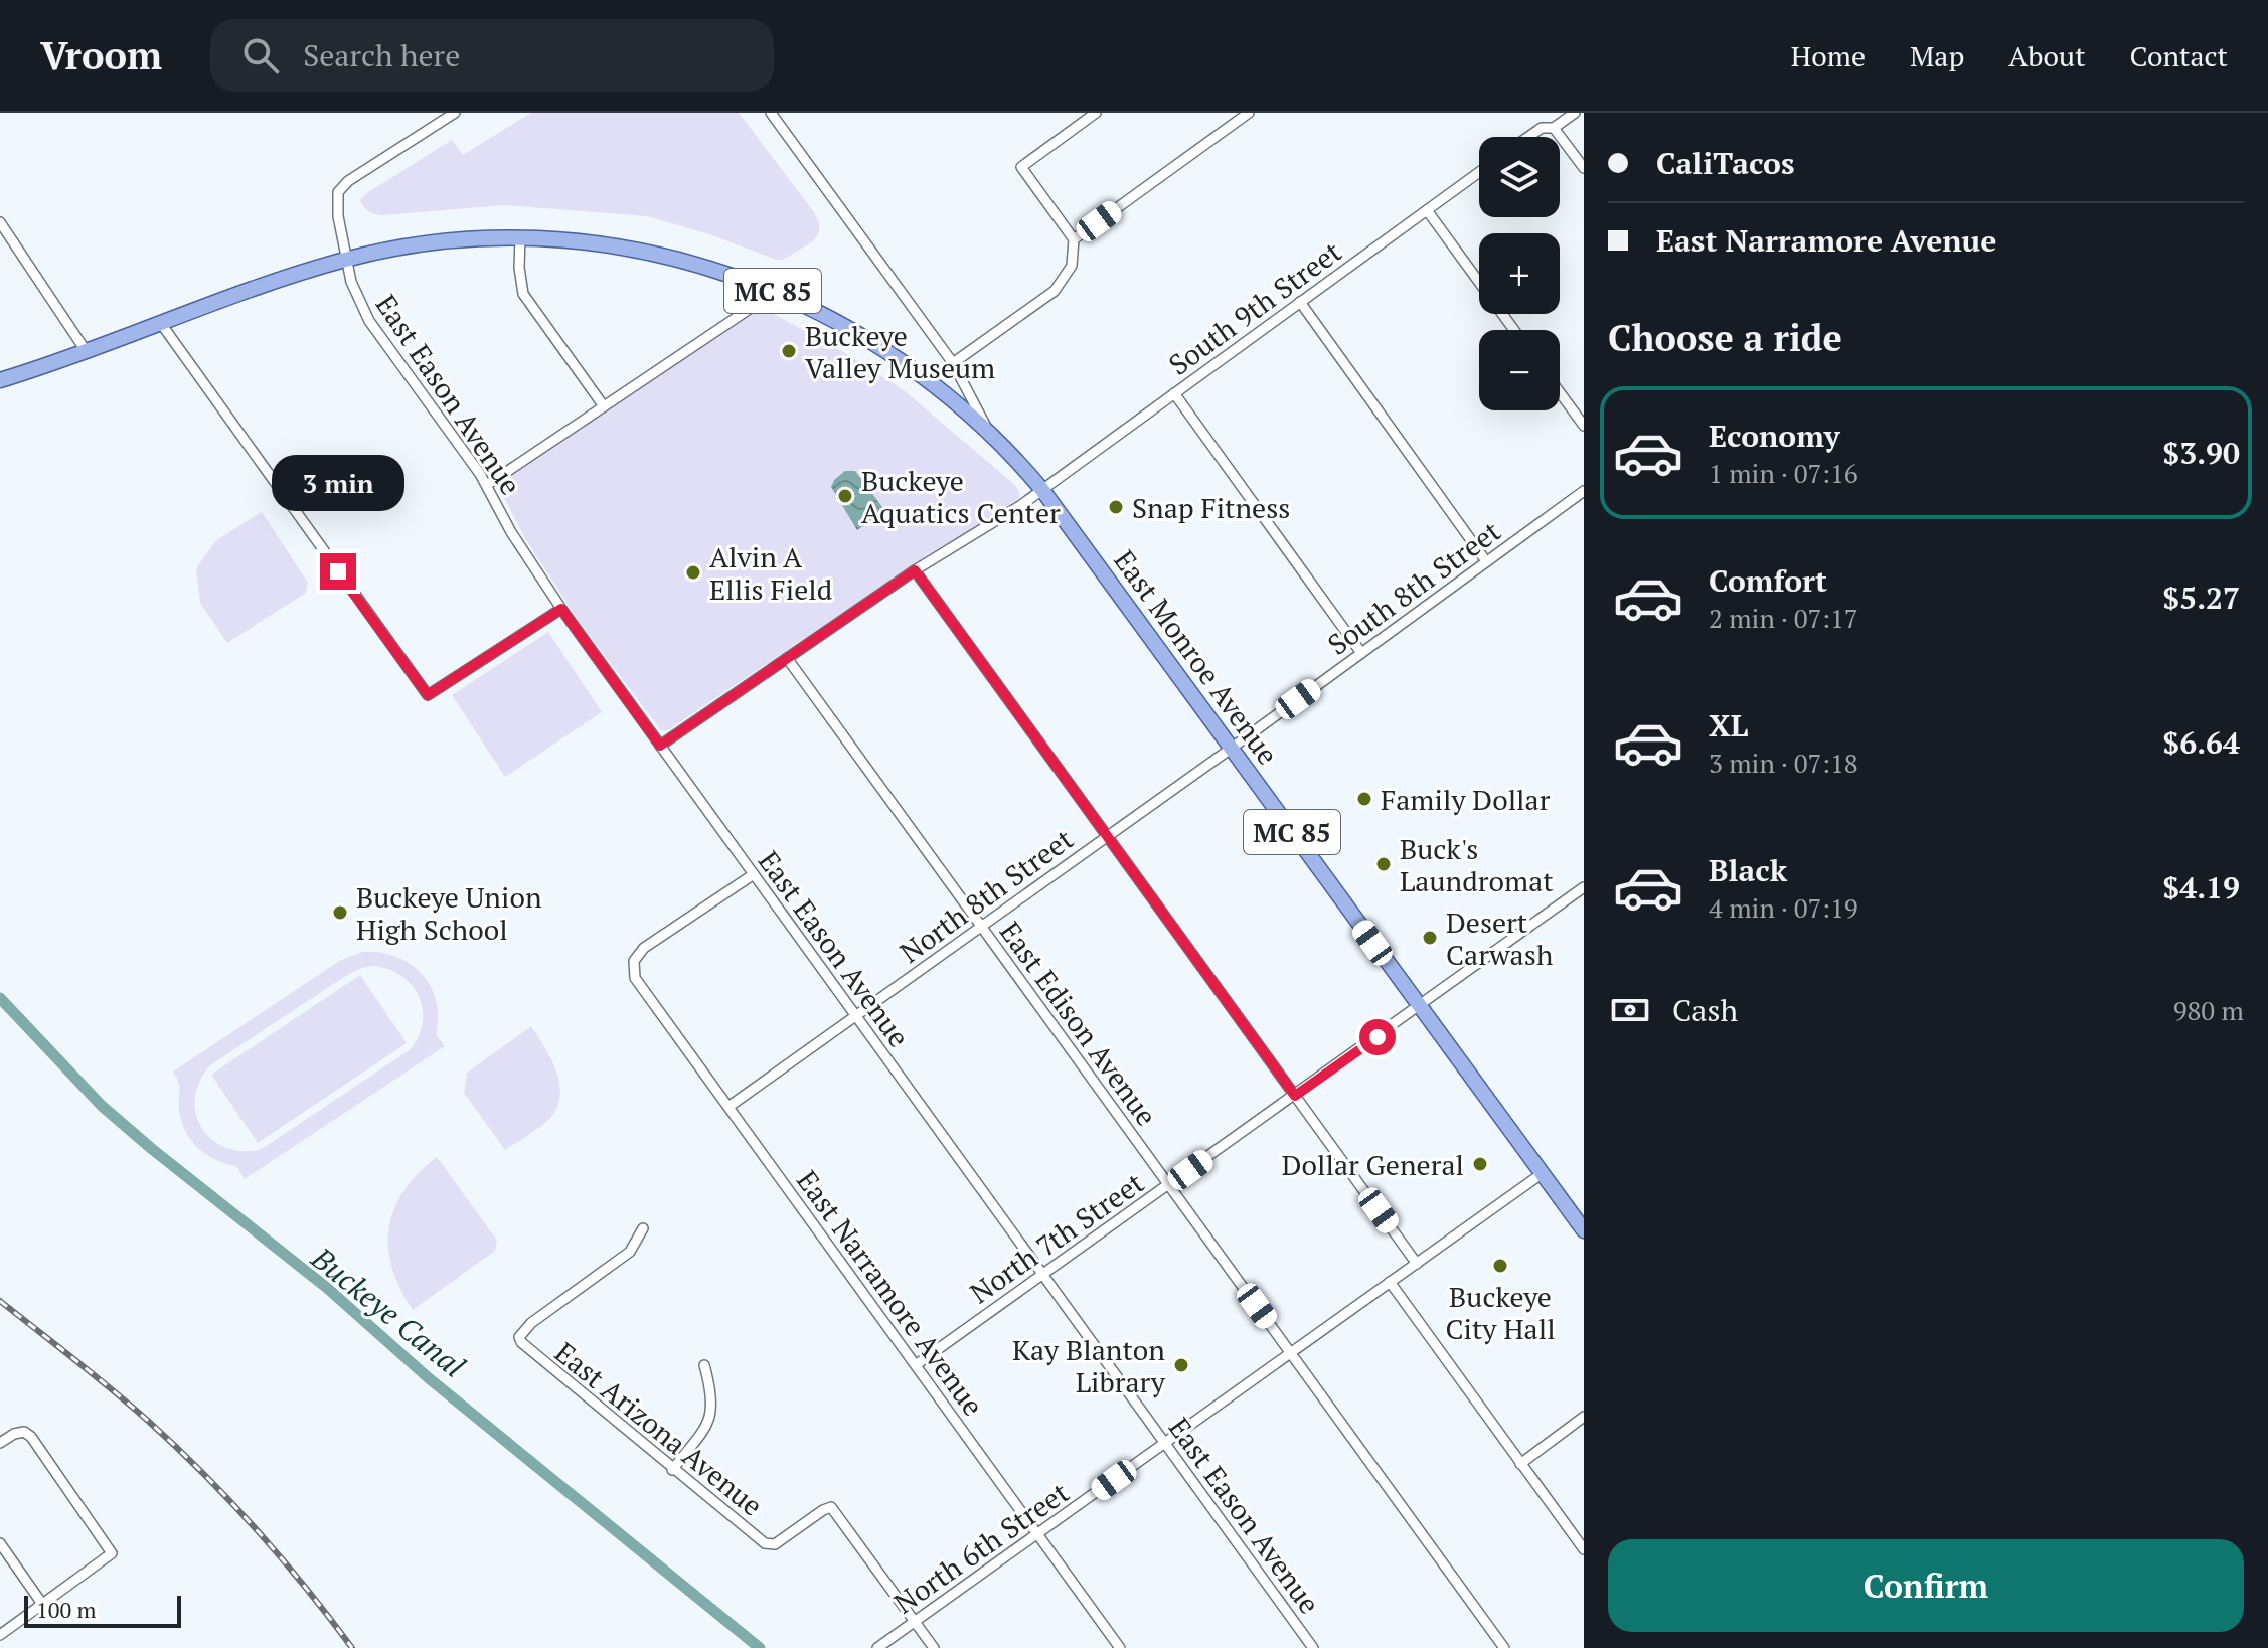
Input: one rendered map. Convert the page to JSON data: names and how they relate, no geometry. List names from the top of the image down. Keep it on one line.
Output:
{"streets":{"main road":["MC 85","East Monroe Avenue"],"street":["South 9th Street","East Eason Avenue","South 8th Street","North 8th Street","East Edison Avenue","North 7th Street","East Narramore Avenue","East Arizona Avenue","North 6th Street"]},"crossings":[["MC 85","East Eason Avenue"],["MC 85","East Monroe Avenue"],["South 9th Street","East Eason Avenue"],["South 9th Street","East Monroe Avenue"],["South 9th Street","East Edison Avenue"],["East Eason Avenue","North 8th Street"],["East Eason Avenue","North 7th Street"],["East Eason Avenue","East Narramore Avenue"],["East Eason Avenue","North 6th Street"],["South 8th Street","East Monroe Avenue"],["South 8th Street","North 8th Street"],["East Monroe Avenue","North 8th Street"],["East Monroe Avenue","North 7th Street"],["East Monroe Avenue","North 6th Street"],["North 8th Street","East Edison Avenue"],["North 8th Street","East Narramore Avenue"],["East Edison Avenue","North 7th Street"],["East Edison Avenue","North 6th Street"],["North 7th Street","East Narramore Avenue"],["East Narramore Avenue","North 6th Street"],["East Arizona Avenue","North 6th Street"]],"water":["Buckeye Canal"],"places":["Buckeye Valley Museum","Buckeye Aquatics Center","Snap Fitness","Alvin A Ellis Field","Family Dollar","Buck's Laundromat","Buckeye Union High School","Desert Carwash","Dollar General","Buckeye City Hall","Kay Blanton Library"],"scale_bar":"100 m","page":{"header":"Vroom","search":"Search here","nav":["Home","Map","About","Contact"],"banner":["CaliTacos","East Narramore Avenue"],"map_buttons":["+","−"],"heading":"Choose a ride","list":[{"name":"Economy","note":"1 min · 07:16","value":"$3.90"},{"name":"Comfort","note":"2 min · 07:17","value":"$5.27"},{"name":"XL","note":"3 min · 07:18","value":"$6.64"},{"name":"Black","note":"4 min · 07:19","value":"$4.19"}],"bubble":"3 min","pay":["Cash","980 m"],"buttons":"Confirm","scale":"100 m"}}
